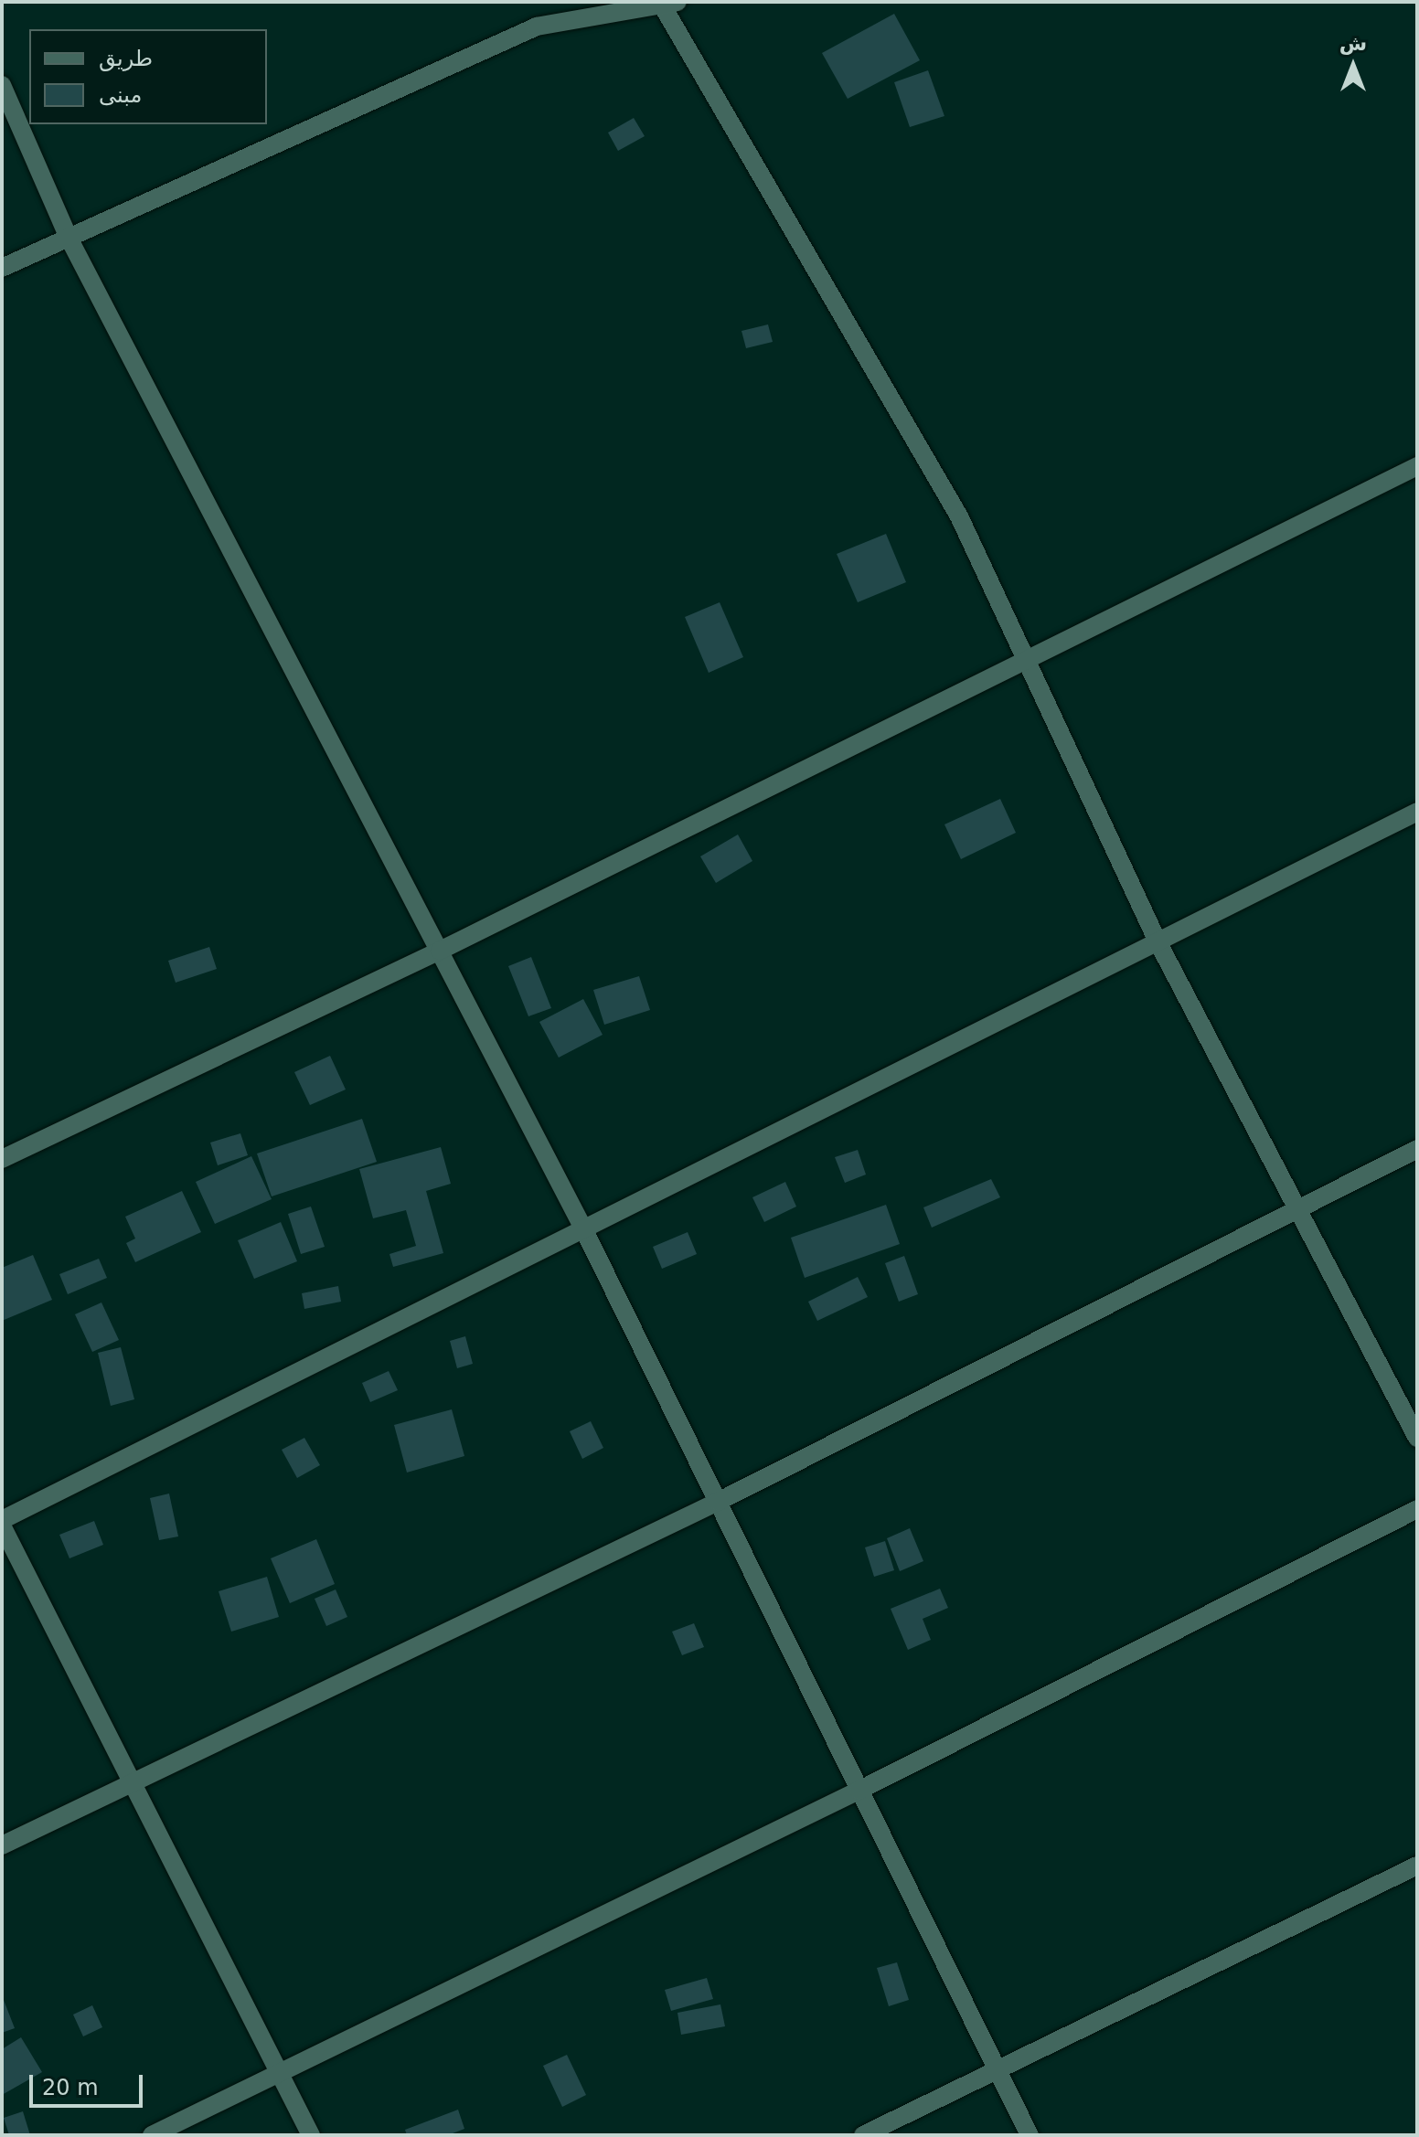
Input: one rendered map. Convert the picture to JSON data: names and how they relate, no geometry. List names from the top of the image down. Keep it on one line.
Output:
{"legend":["طريق","مبنى"],"scale_bar":"20 m","north":"top"}
